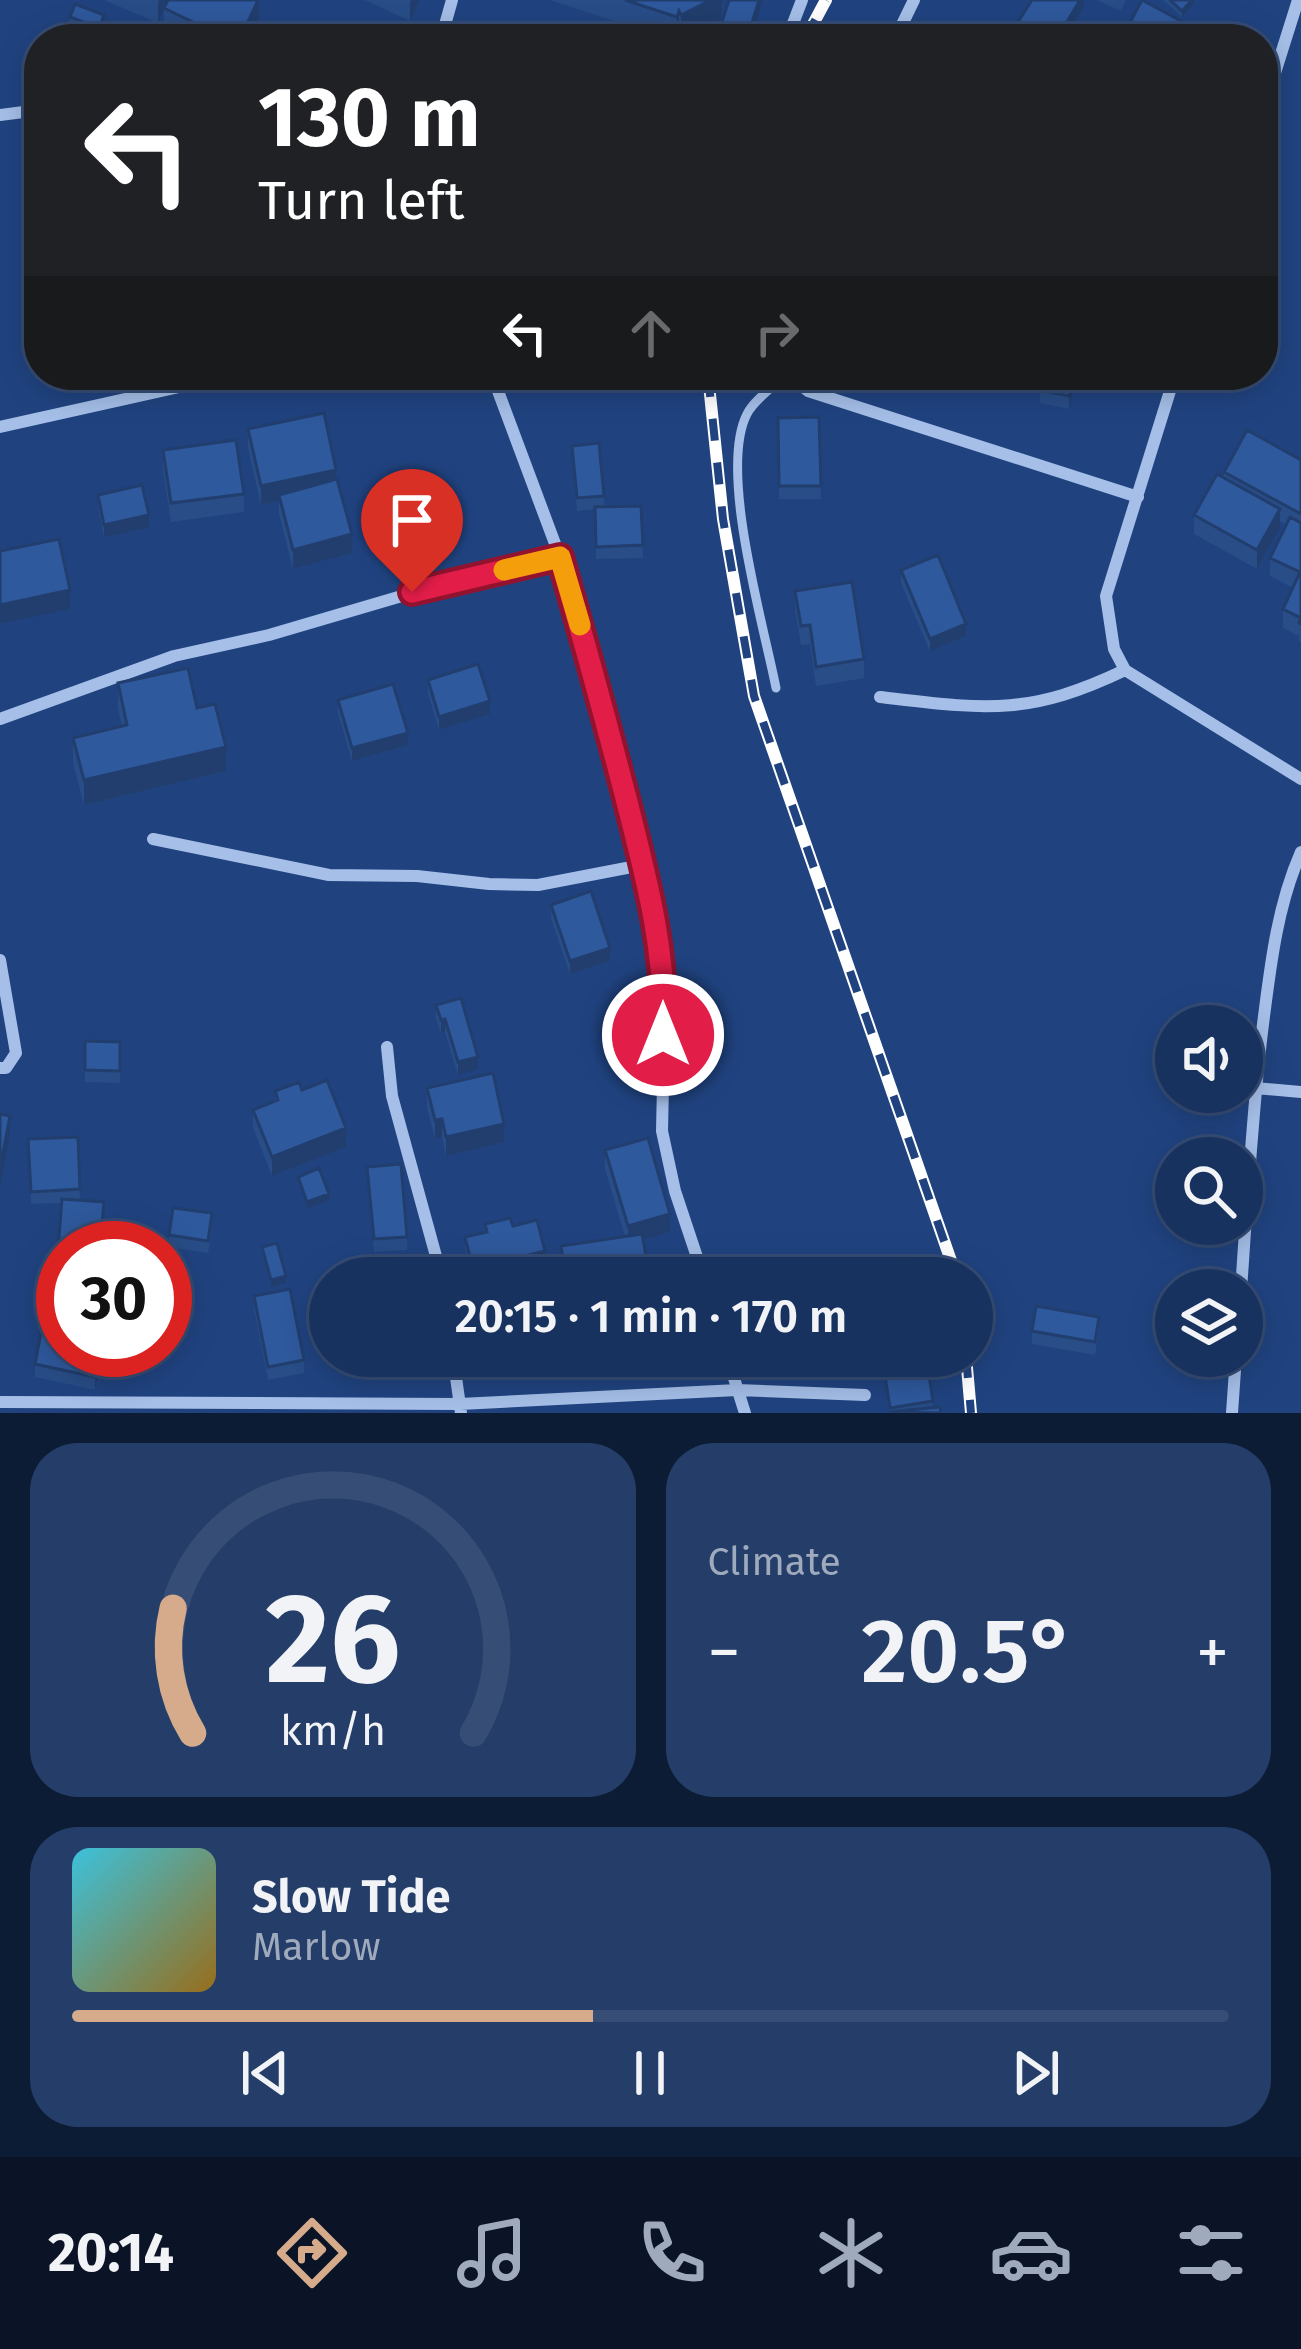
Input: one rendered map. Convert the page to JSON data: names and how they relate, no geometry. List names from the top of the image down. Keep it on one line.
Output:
{"page":{"turn":["130 m","Turn left"],"limit":"30","trip":"20:15 · 1 min · 170 m","tile":"Climate","heat":["−","20.5°","+"],"song":["Slow Tide","Marlow"],"tabs":"20:14","gauge":["26","km/h"]}}
